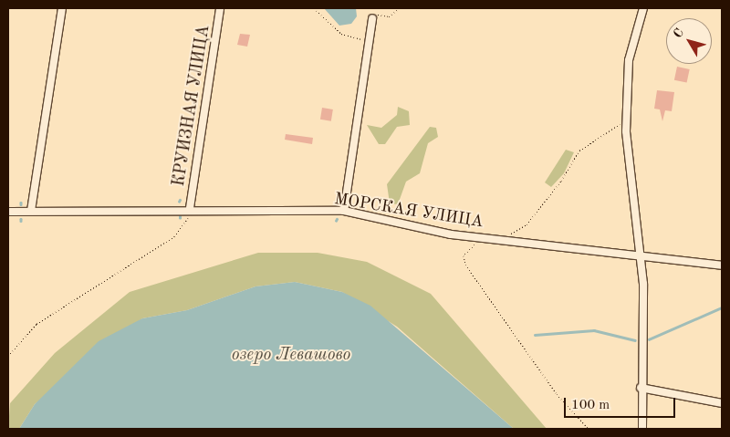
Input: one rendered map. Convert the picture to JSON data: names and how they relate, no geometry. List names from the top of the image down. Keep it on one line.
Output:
{"streets":{"street":["КРУИЗНАЯ УЛИЦА","МОРСКАЯ УЛИЦА"]},"crossings":[["КРУИЗНАЯ УЛИЦА","МОРСКАЯ УЛИЦА"]],"water":["озеро Левашово"],"scale_bar":"100 m","north":"top left"}
